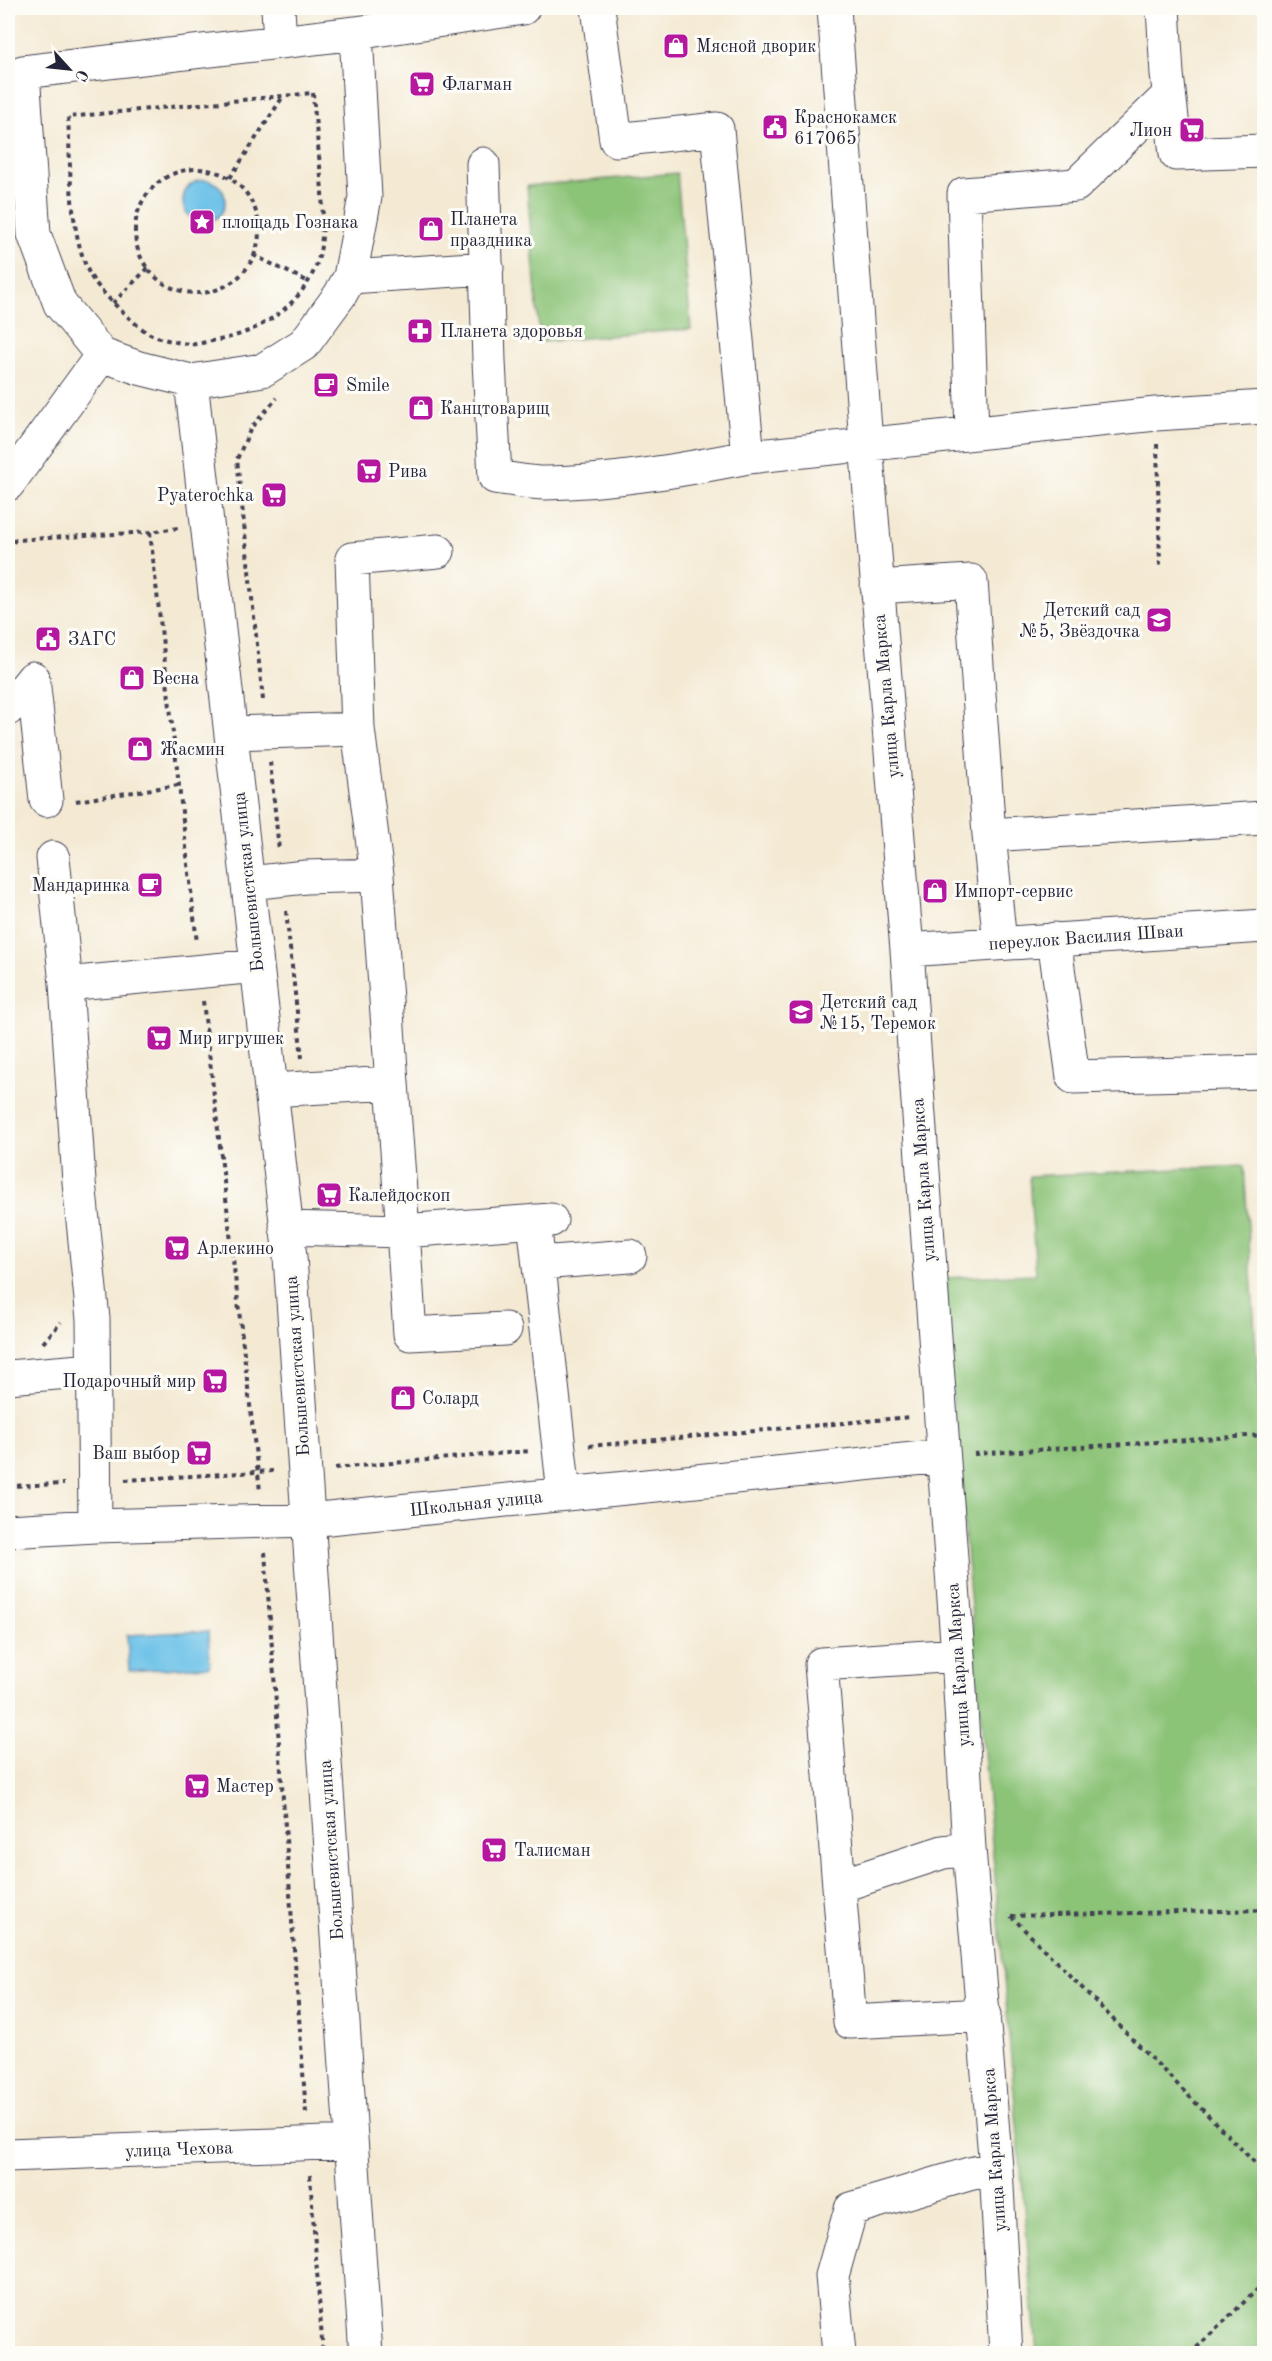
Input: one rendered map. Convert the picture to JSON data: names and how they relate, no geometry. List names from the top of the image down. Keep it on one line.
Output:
{"streets":{"street":["улица Карла Маркса","Большевистская улица","переулок Василия Шваи","Школьная улица","улица Чехова"]},"crossings":[["улица Карла Маркса","переулок Василия Шваи"],["улица Карла Маркса","Школьная улица"],["Большевистская улица","Школьная улица"],["Большевистская улица","улица Чехова"]],"places":{"shop":["Мясной дворик","Планета праздника","Канцтоварищ","Весна","Жасмин","Импорт-сервис","Солард"],"supermarket":["Флагман","Лион","Рива","Pyaterochka","Мир игрушек","Калейдоскоп","Арлекино","Подарочный мир","Ваш выбор","Мастер","Талисман"],"public building":["Краснокамск 617065","ЗАГС"],"place":["площадь Гознака"],"pharmacy":["Планета здоровья"],"cafe":["Smile","Мандаринка"],"school or university":["Детский сад №5, Звёздочка","Детский сад №15, Теремок"]},"north":"bottom right"}
